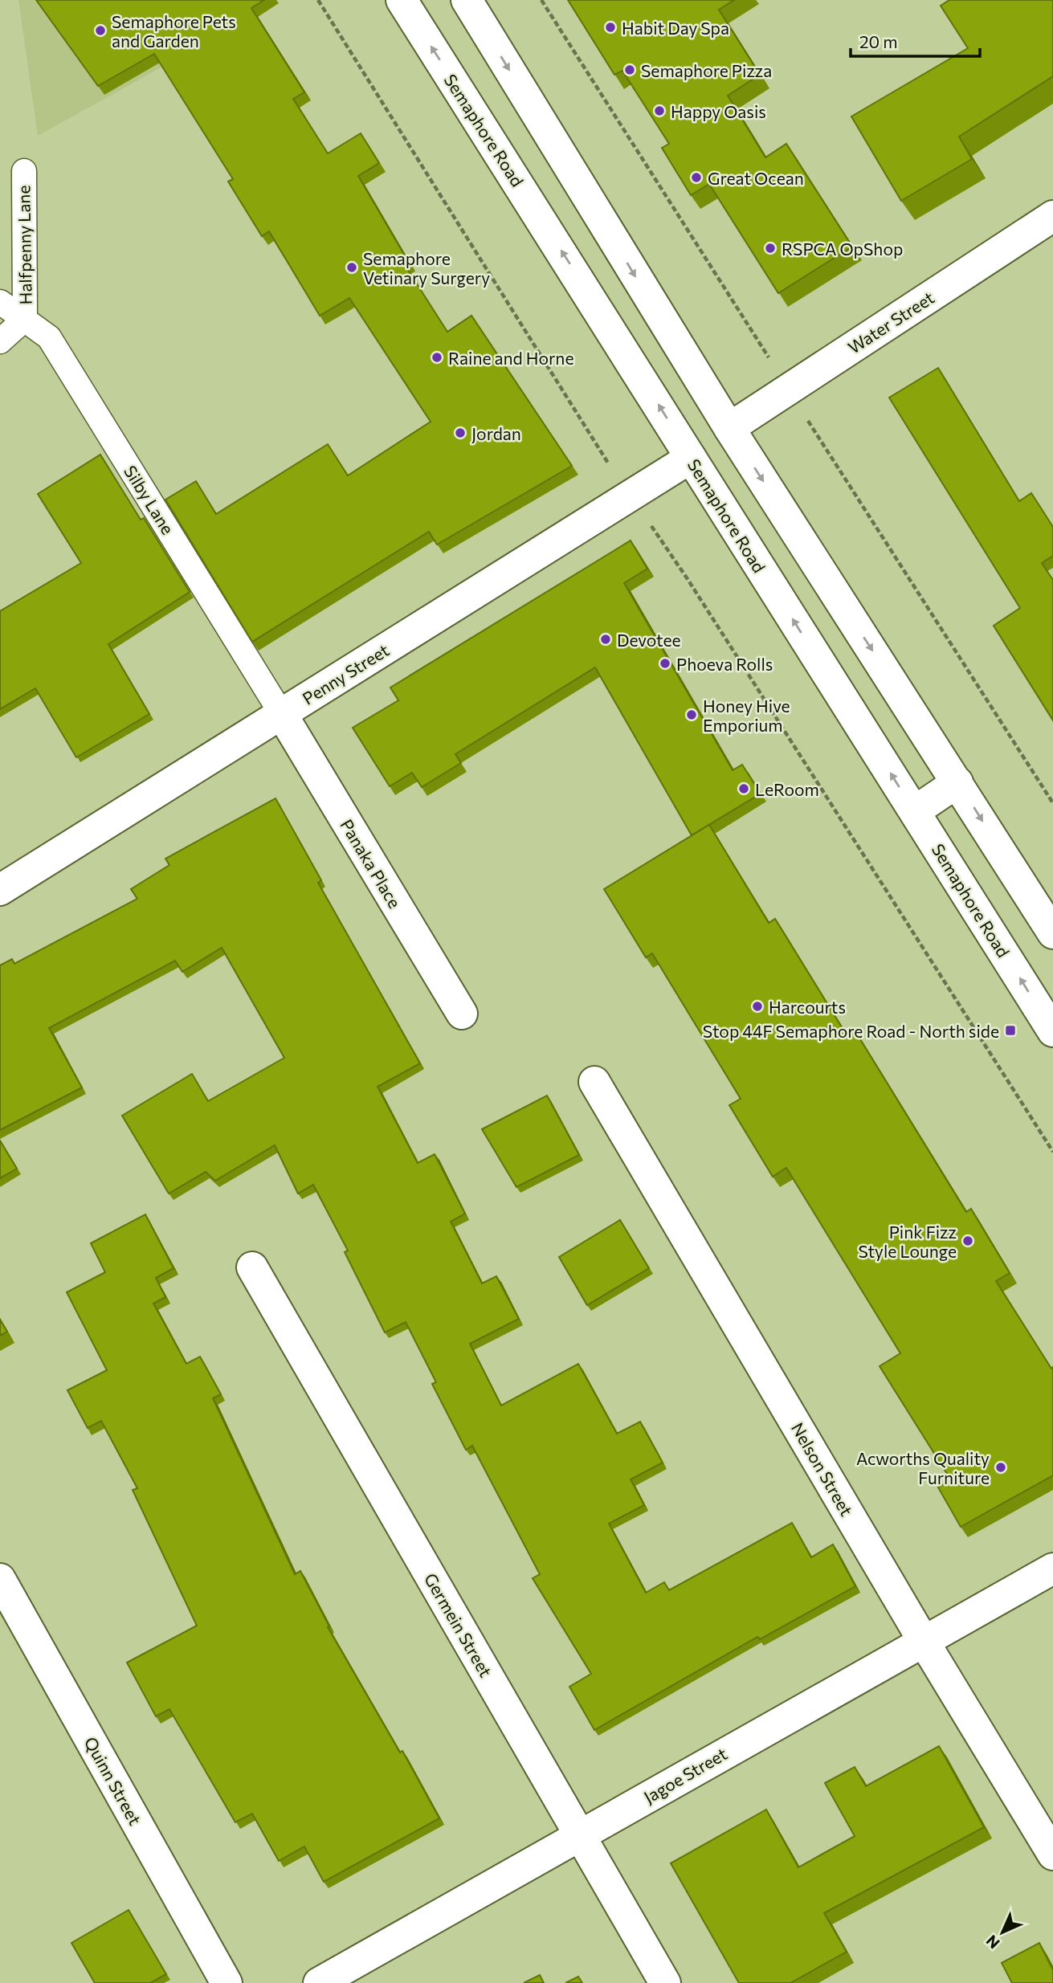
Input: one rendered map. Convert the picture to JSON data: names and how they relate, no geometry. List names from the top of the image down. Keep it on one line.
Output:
{"streets":{"street":["Semaphore Road","Water Street","Penny Street","Panaka Place","Nelson Street","Germein Street","Jagoe Street","Quinn Street"],"lane":["Halfpenny Lane","Silby Lane"]},"crossings":[["Semaphore Road","Water Street"],["Semaphore Road","Penny Street"],["Halfpenny Lane","Silby Lane"],["Water Street","Penny Street"],["Silby Lane","Penny Street"],["Silby Lane","Panaka Place"],["Penny Street","Panaka Place"],["Nelson Street","Jagoe Street"],["Germein Street","Jagoe Street"]],"places":{"other":["Habit Day Spa","Semaphore Pets and Garden","Semaphore Pizza","Happy Oasis","Great Ocean","RSPCA OpShop","Semaphore Vetinary Surgery","Raine and Horne","Jordan","Devotee","Phoeva Rolls","Honey Hive Emporium","LeRoom","Harcourts","Pink Fizz Style Lounge","Acworths Quality Furniture"],"transit":["Stop 44F Semaphore Road - North side"]},"scale_bar":"20 m","north":"bottom left"}
